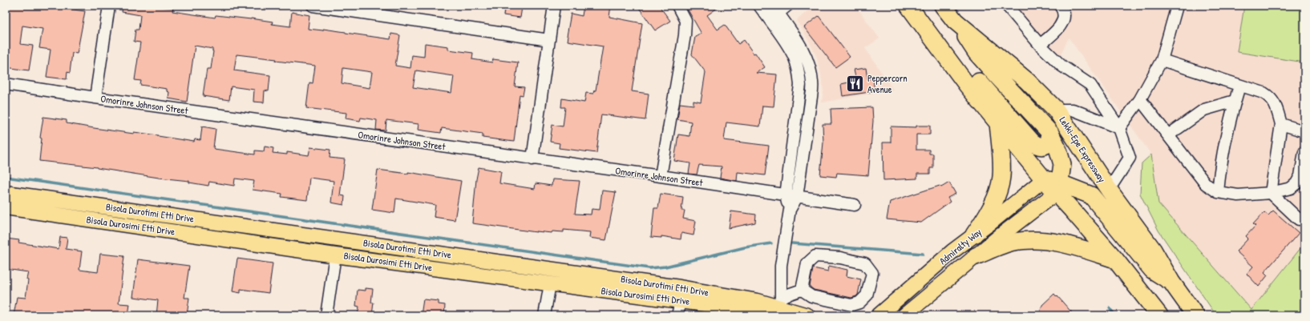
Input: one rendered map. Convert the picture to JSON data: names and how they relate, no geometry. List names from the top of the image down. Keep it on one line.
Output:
{"streets":{"highway":["Lekki-Epe Expressway"],"main road":["Bisola Durotimi Etti Drive","Bisola Durosimi Etti Drive","Admiralty Way"],"street":["Omorinre Johnson Street"]},"crossings":[["Bisola Durotimi Etti Drive","Bisola Durosimi Etti Drive"]],"places":{"restaurant":["Peppercorn Avenue"]}}
